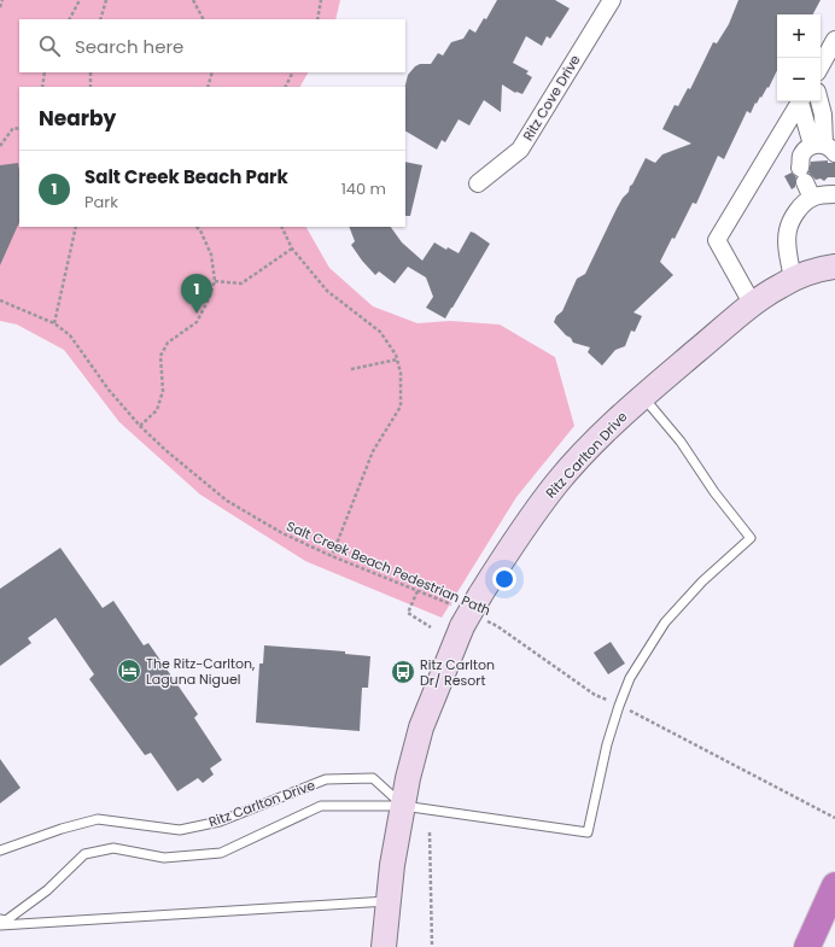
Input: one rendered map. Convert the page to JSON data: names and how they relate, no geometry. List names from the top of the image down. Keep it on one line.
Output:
{"streets":{"street":["Ritz Cove Drive","Ritz Carlton Drive"],"path":["Salt Creek Beach Pedestrian Path"]},"crossings":[["Ritz Carlton Drive","Salt Creek Beach Pedestrian Path"]],"places":{"hotel":["The Ritz-Carlton, Laguna Niguel"],"bus stop":["Ritz Carlton Dr/ Resort"]},"page":{"map_buttons":["+","−"],"search":"Search here","heading":"Nearby","list":[{"mark":"1","name":"Salt Creek Beach Park","note":"Park","value":"140 m"}],"pins":"1"}}
